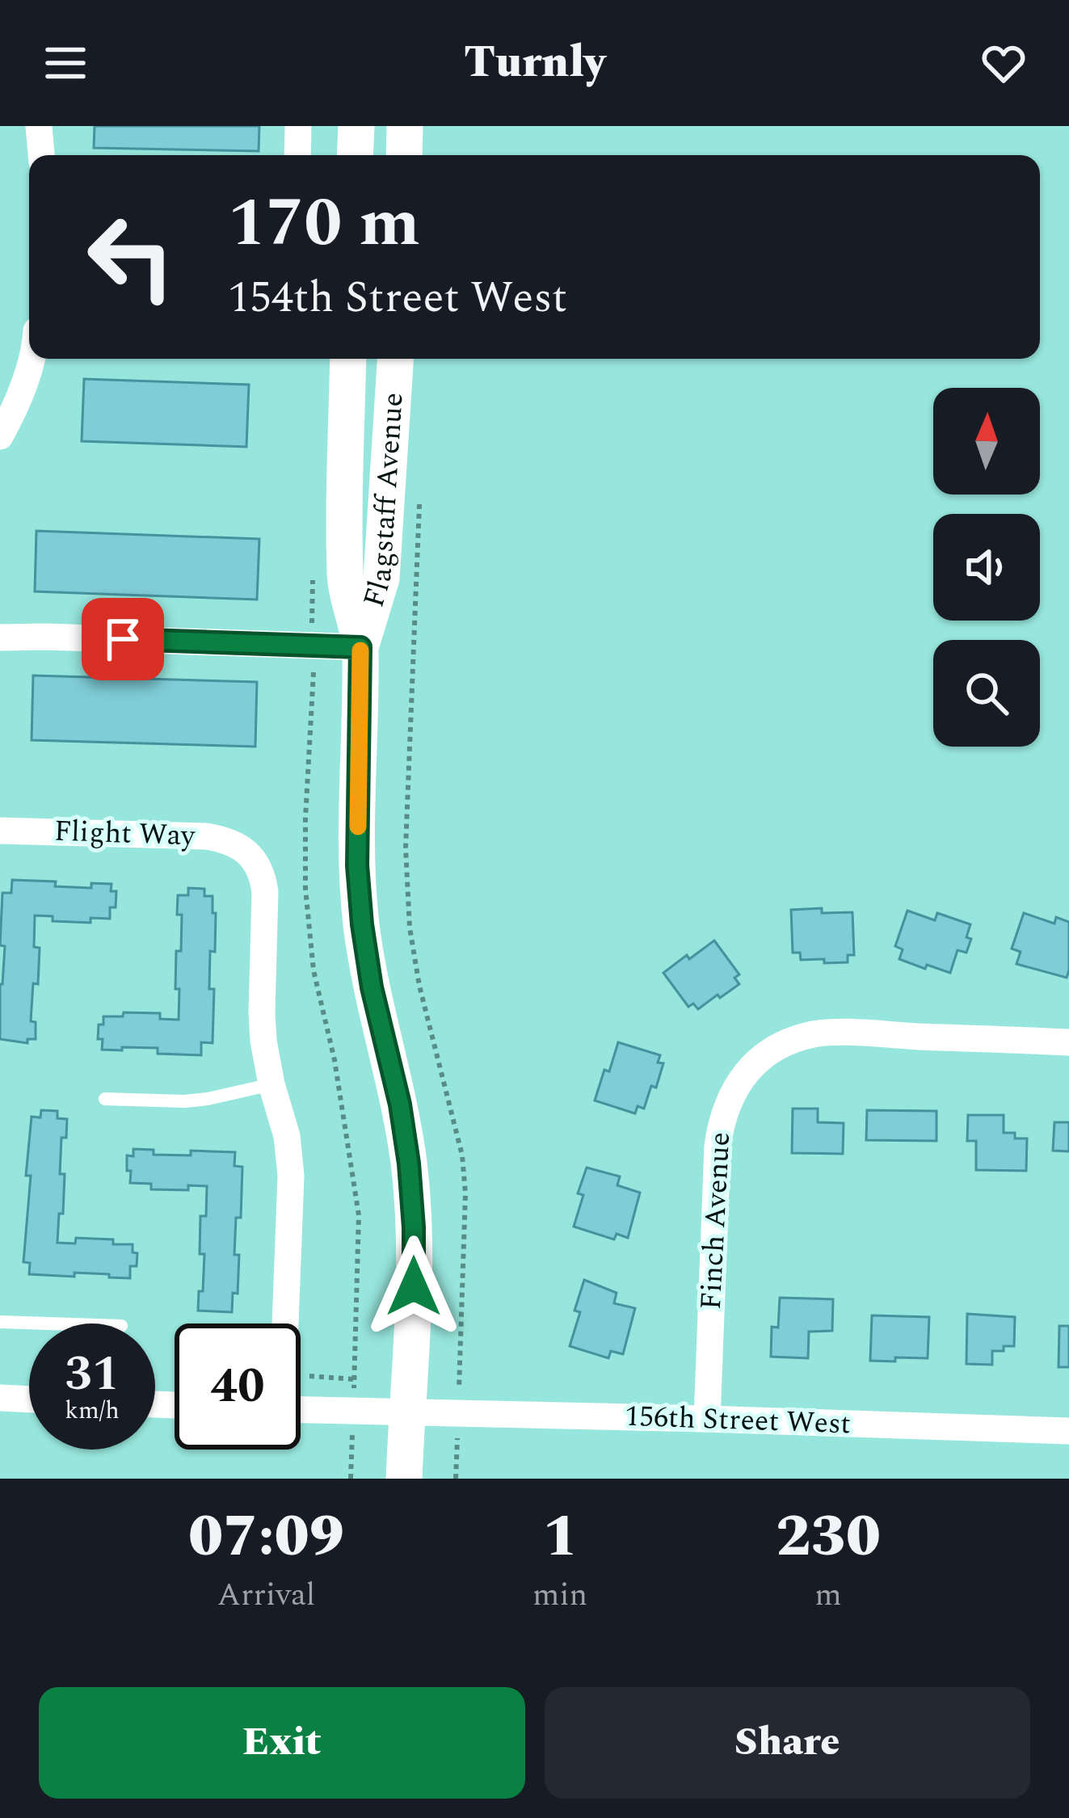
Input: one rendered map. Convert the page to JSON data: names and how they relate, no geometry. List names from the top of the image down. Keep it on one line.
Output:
{"streets":{"street":["Flagstaff Avenue","Flight Way","Finch Avenue","156th Street West"]},"crossings":[["Flagstaff Avenue","156th Street West"],["Finch Avenue","156th Street West"]],"north":"top","page":{"header":"Turnly","turn":["170 m","154th Street West"],"speed":"31 km/h","limit":"40","eta":["07:09","Arrival","1","min","230","m"],"buttons":["Exit","Share"]}}
